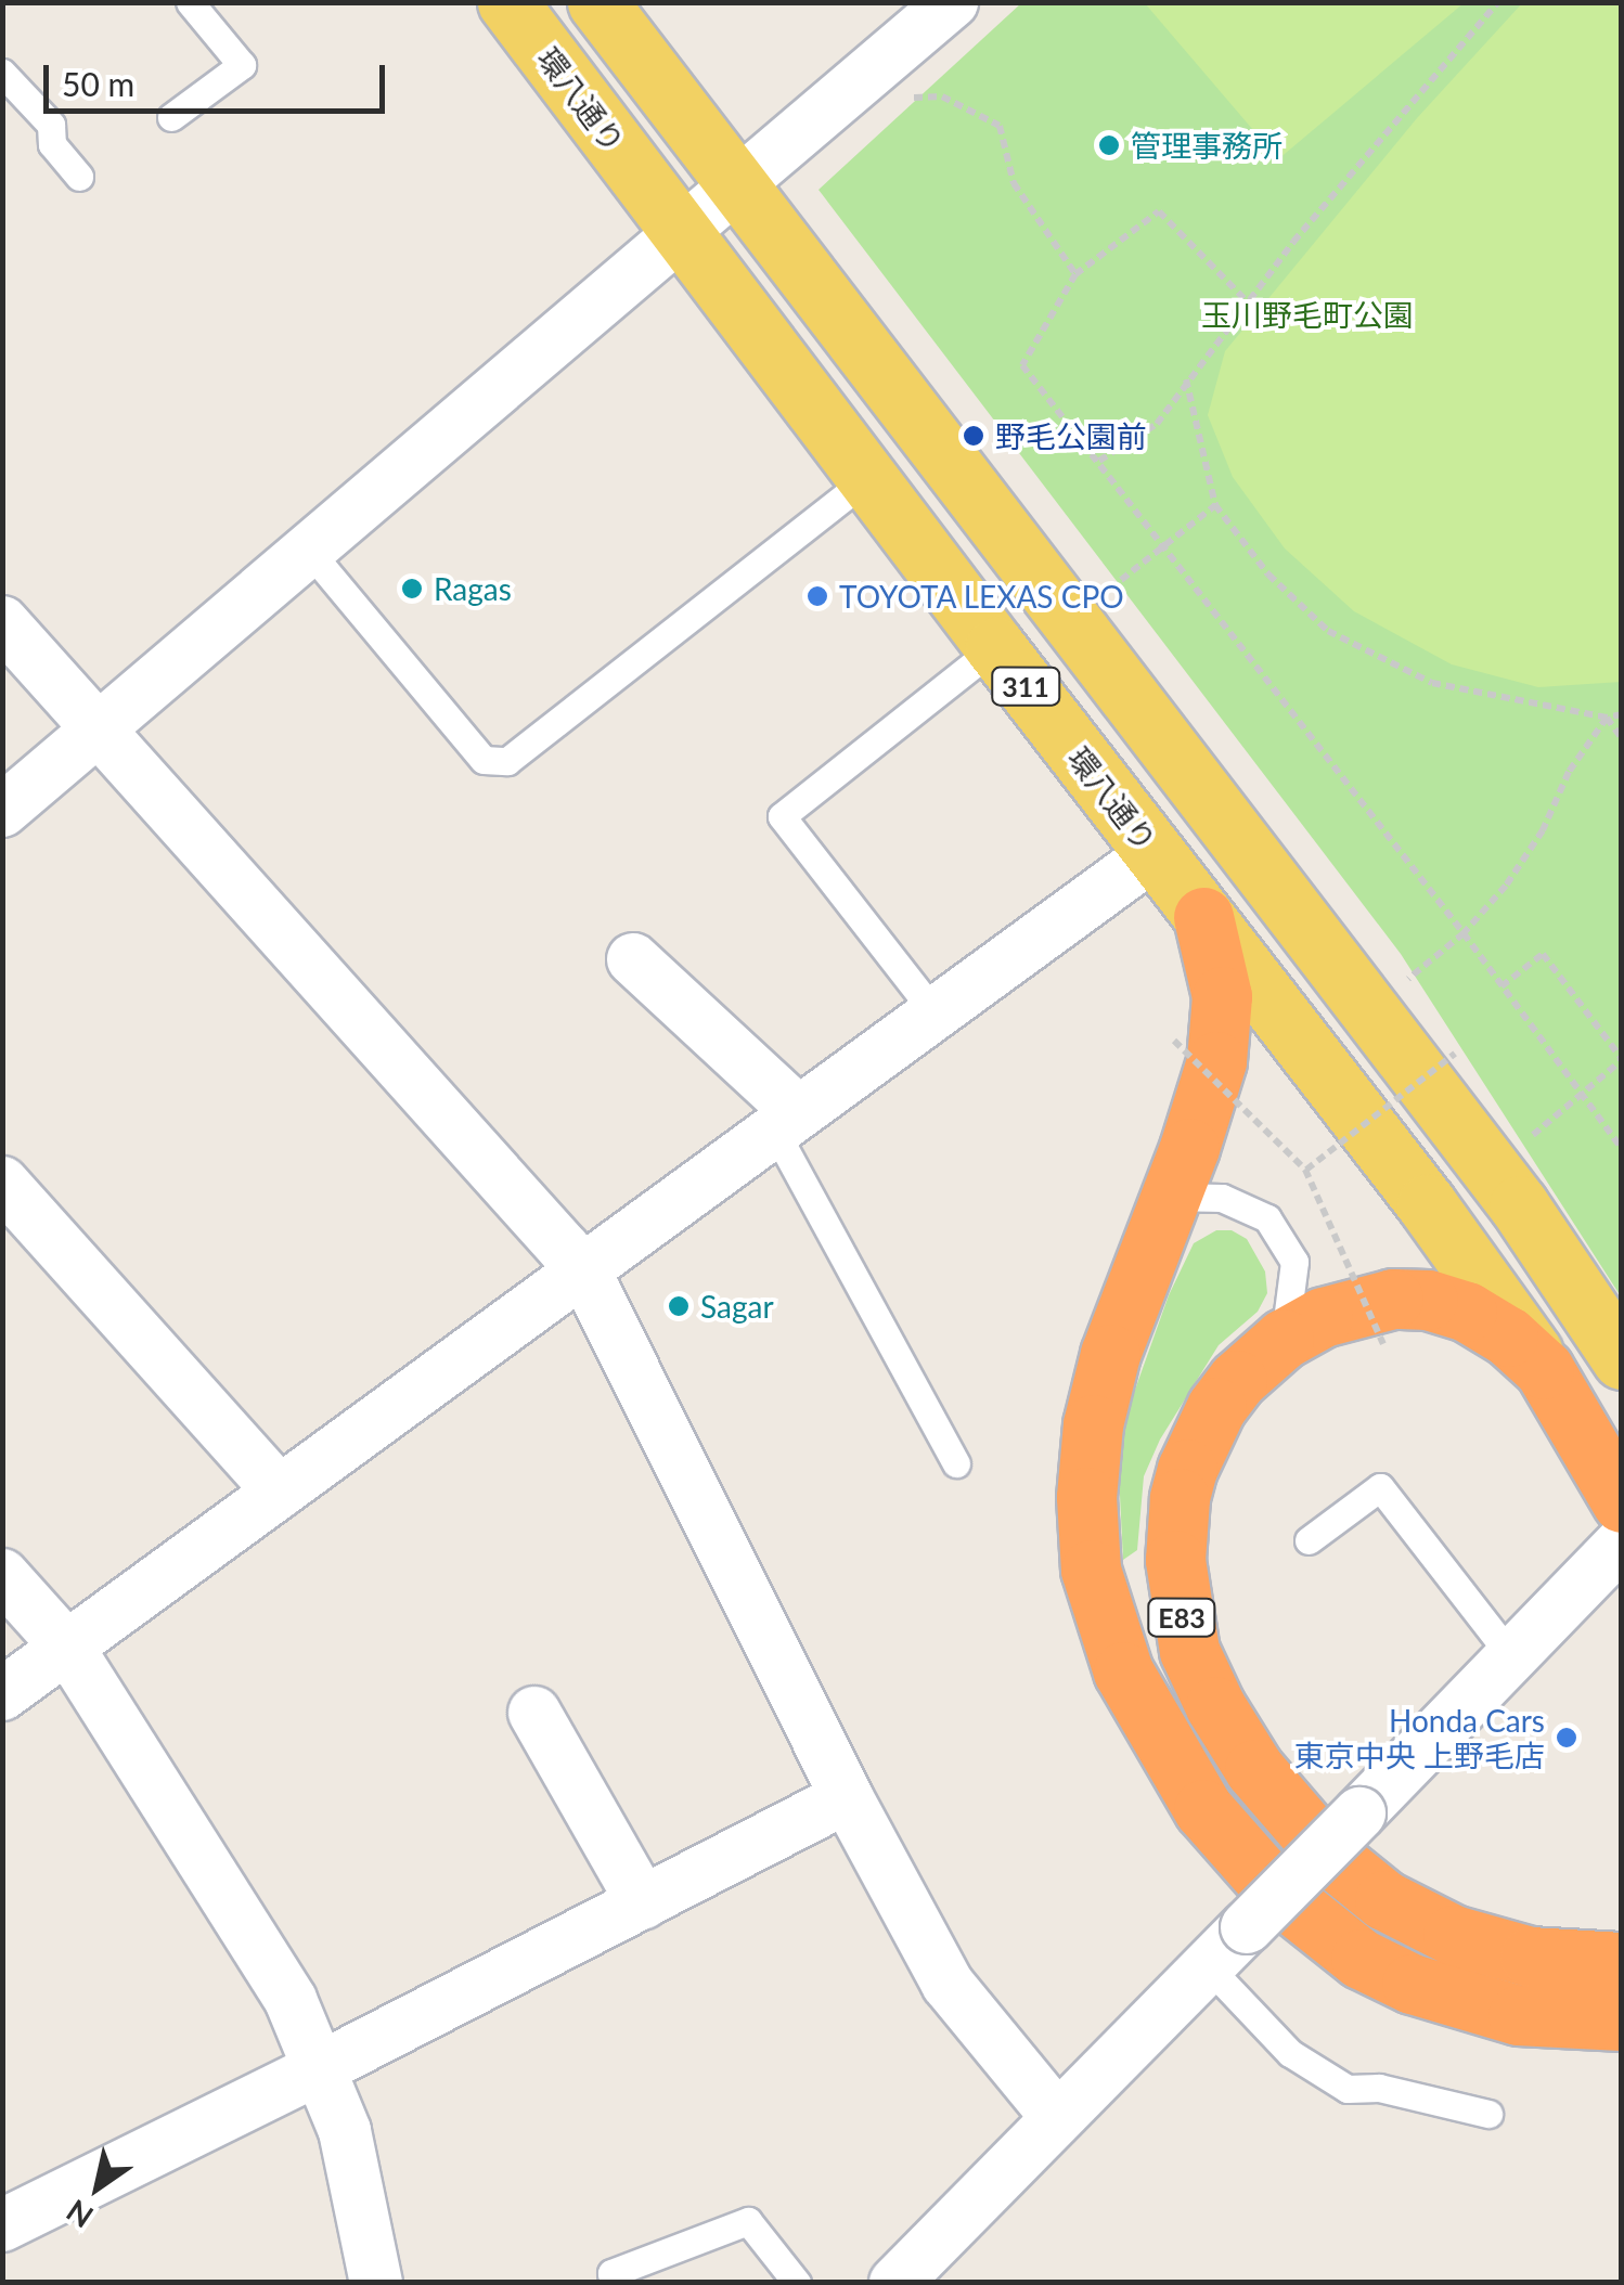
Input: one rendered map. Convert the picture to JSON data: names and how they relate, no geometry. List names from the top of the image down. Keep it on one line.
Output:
{"streets":{"highway":["環八通り","E83"],"main road":["311"]},"crossings":[["環八通り","E83"]],"parks":["玉川野毛町公園"],"places":["管理事務所","野毛公園前","Ragas","TOYOTA LEXAS CPO","Sagar","Honda Cars 東京中央 上野毛店"],"scale_bar":"50 m","north":"bottom left"}
